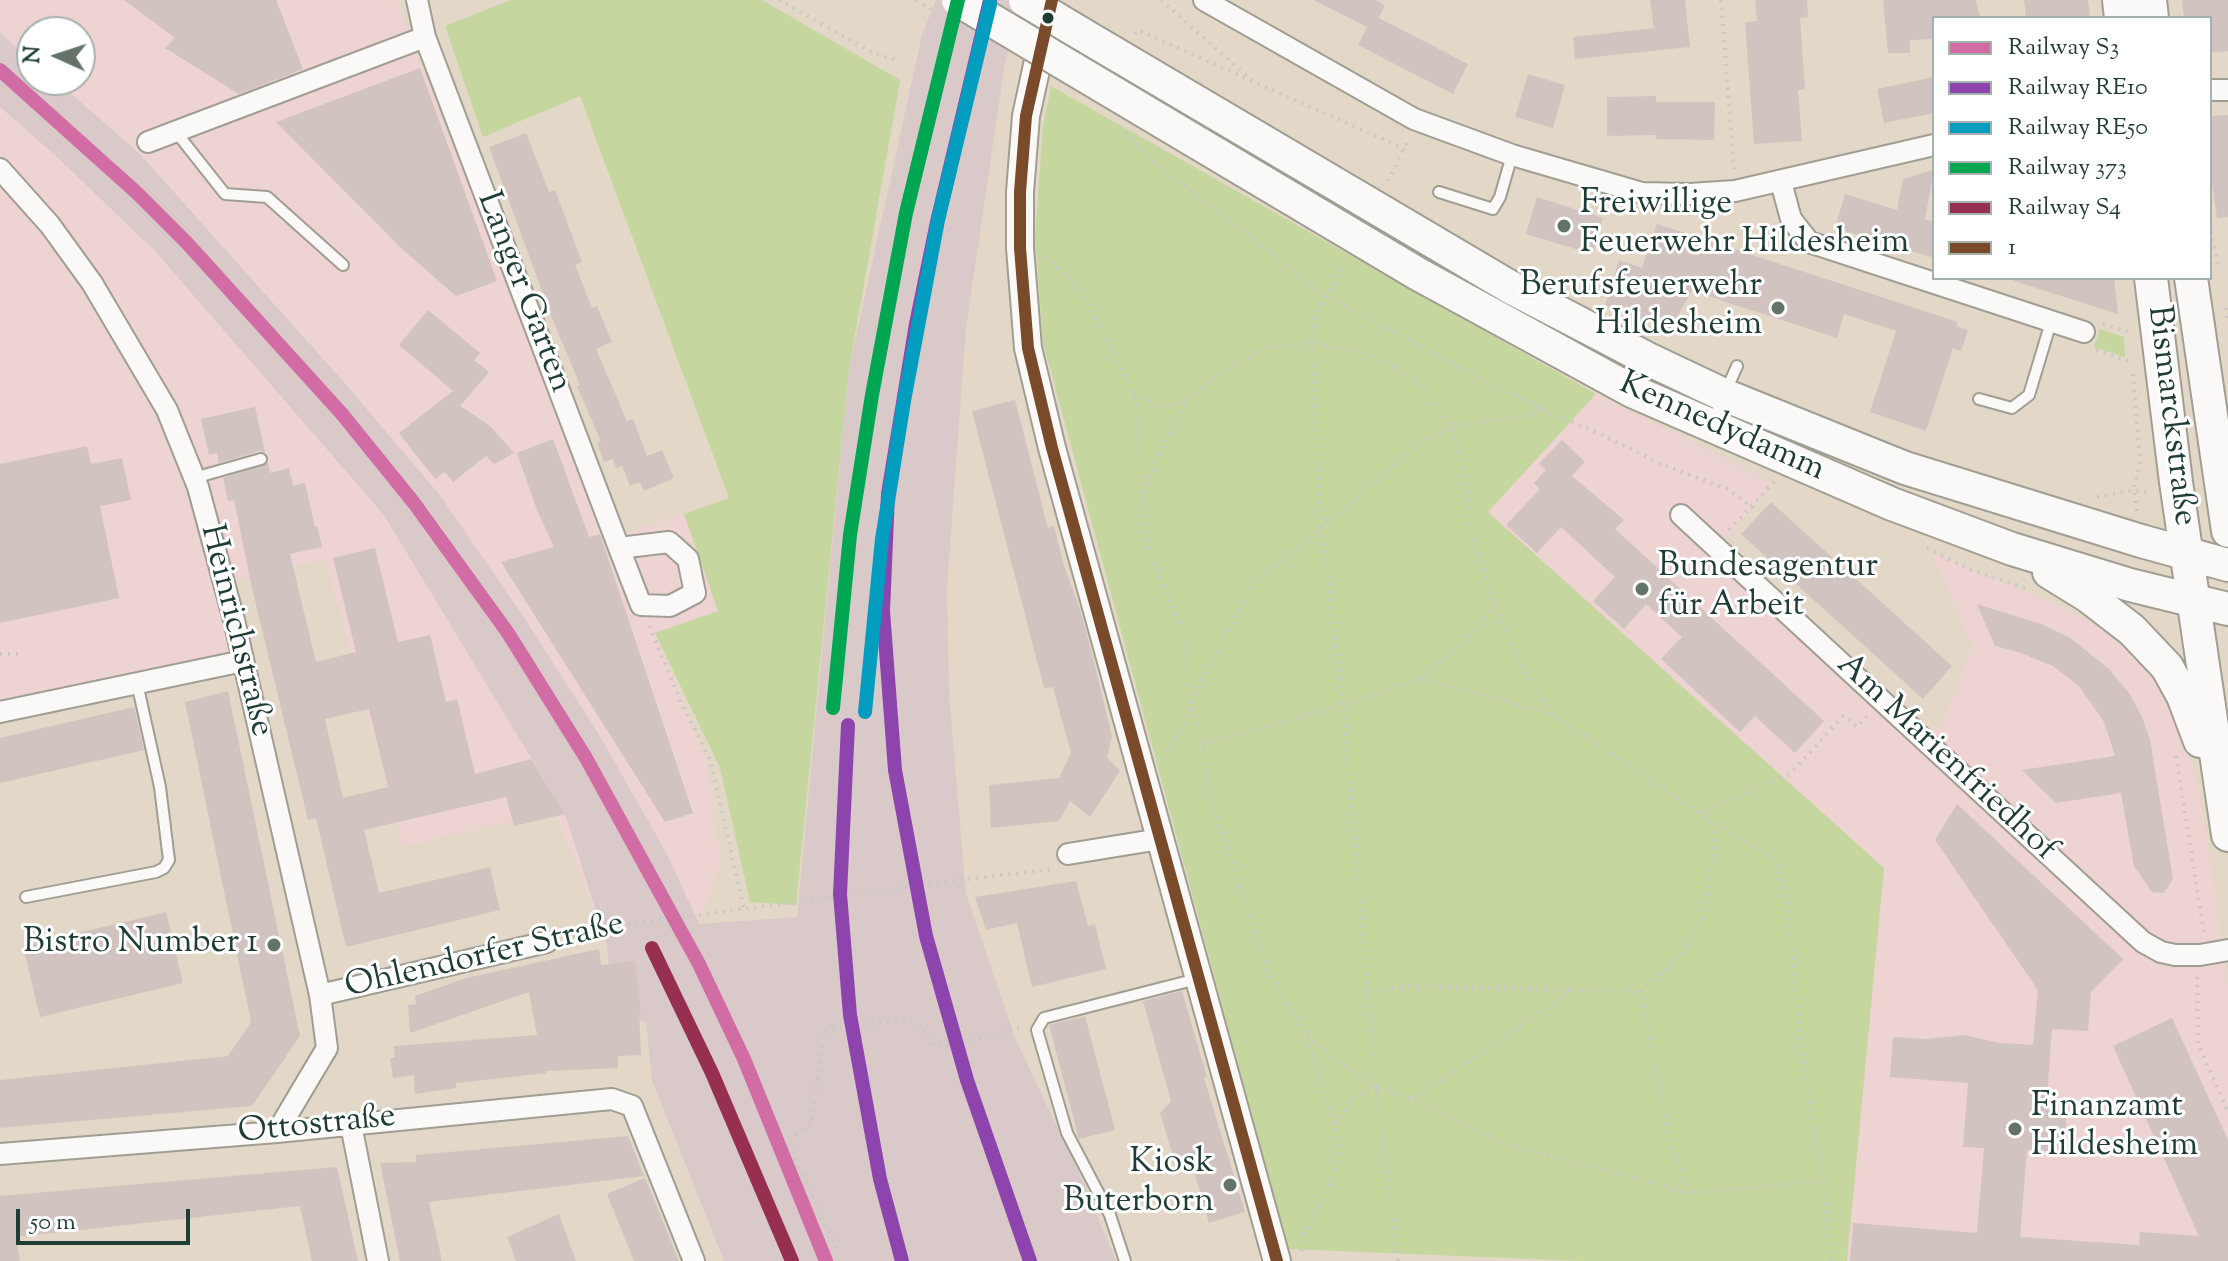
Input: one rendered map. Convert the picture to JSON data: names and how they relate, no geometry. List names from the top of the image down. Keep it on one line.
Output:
{"streets":{"main road":["Bismarckstraße","Kennedydamm"],"street":["Langer Garten","Heinrichstraße","Am Marienfriedhof","Ohlendorfer Straße","Ottostraße"]},"crossings":[["Bismarckstraße","Kennedydamm"],["Heinrichstraße","Ohlendorfer Straße"],["Heinrichstraße","Ottostraße"]],"places":["Freiwillige Feuerwehr Hildesheim","Berufsfeuerwehr Hildesheim","Bundesagentur für Arbeit","Bistro Number 1","Finanzamt Hildesheim","Kiosk Buterborn"],"lines":["rail line RE10","rail line 373","transit line 1","rail line RE50","rail line S3","rail line S4"],"legend":["Railway S3","Railway RE10","Railway RE50","Railway 373","Railway S4","1"],"scale_bar":"50 m","north":"left"}
